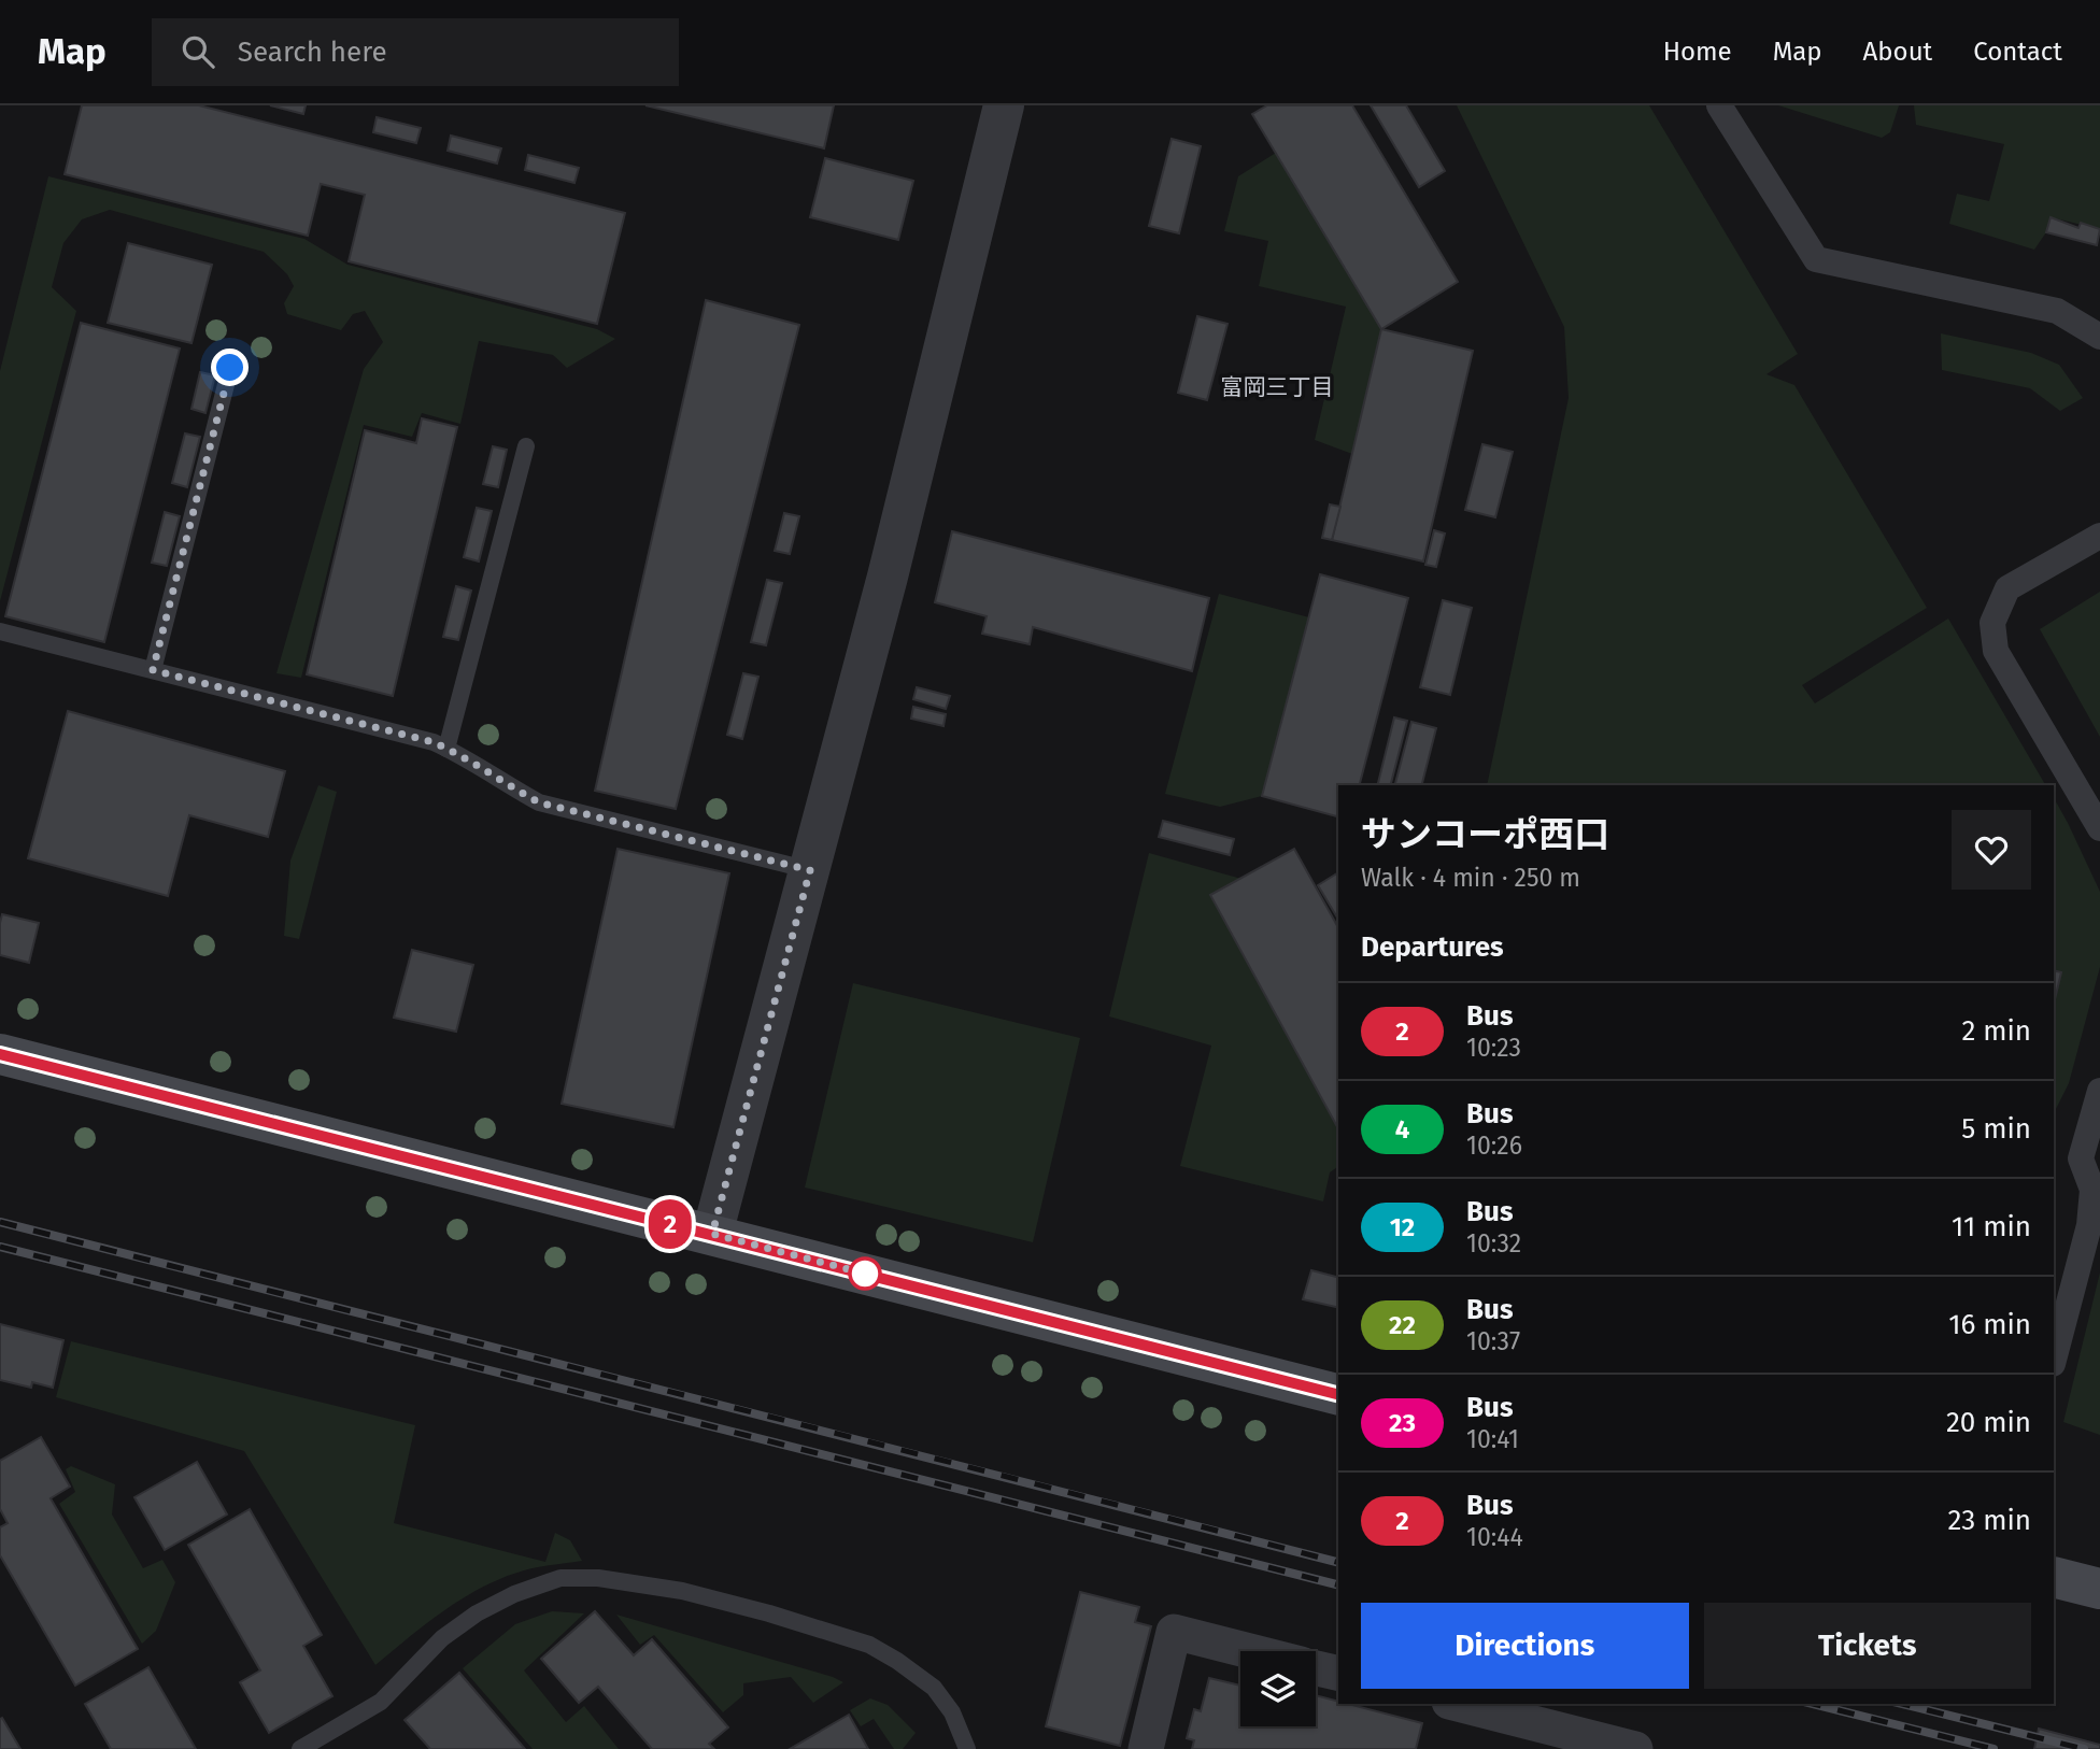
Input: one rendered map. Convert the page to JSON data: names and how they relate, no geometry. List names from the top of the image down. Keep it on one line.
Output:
{"districts":["富岡三丁目"],"lines":["bus line 2"],"page":{"header":"Map","search":"Search here","nav":["Home","Map","About","Contact"],"on_map":"2","heading":[["サンコーポ西口","Walk · 4 min · 250 m"],"Departures"],"list":[{"mark":"2","name":"Bus","note":"10:23","value":"2 min"},{"mark":"4","name":"Bus","note":"10:26","value":"5 min"},{"mark":"12","name":"Bus","note":"10:32","value":"11 min"},{"mark":"22","name":"Bus","note":"10:37","value":"16 min"},{"mark":"23","name":"Bus","note":"10:41","value":"20 min"},{"mark":"2","name":"Bus","note":"10:44","value":"23 min"}],"buttons":["Directions","Tickets"]}}
